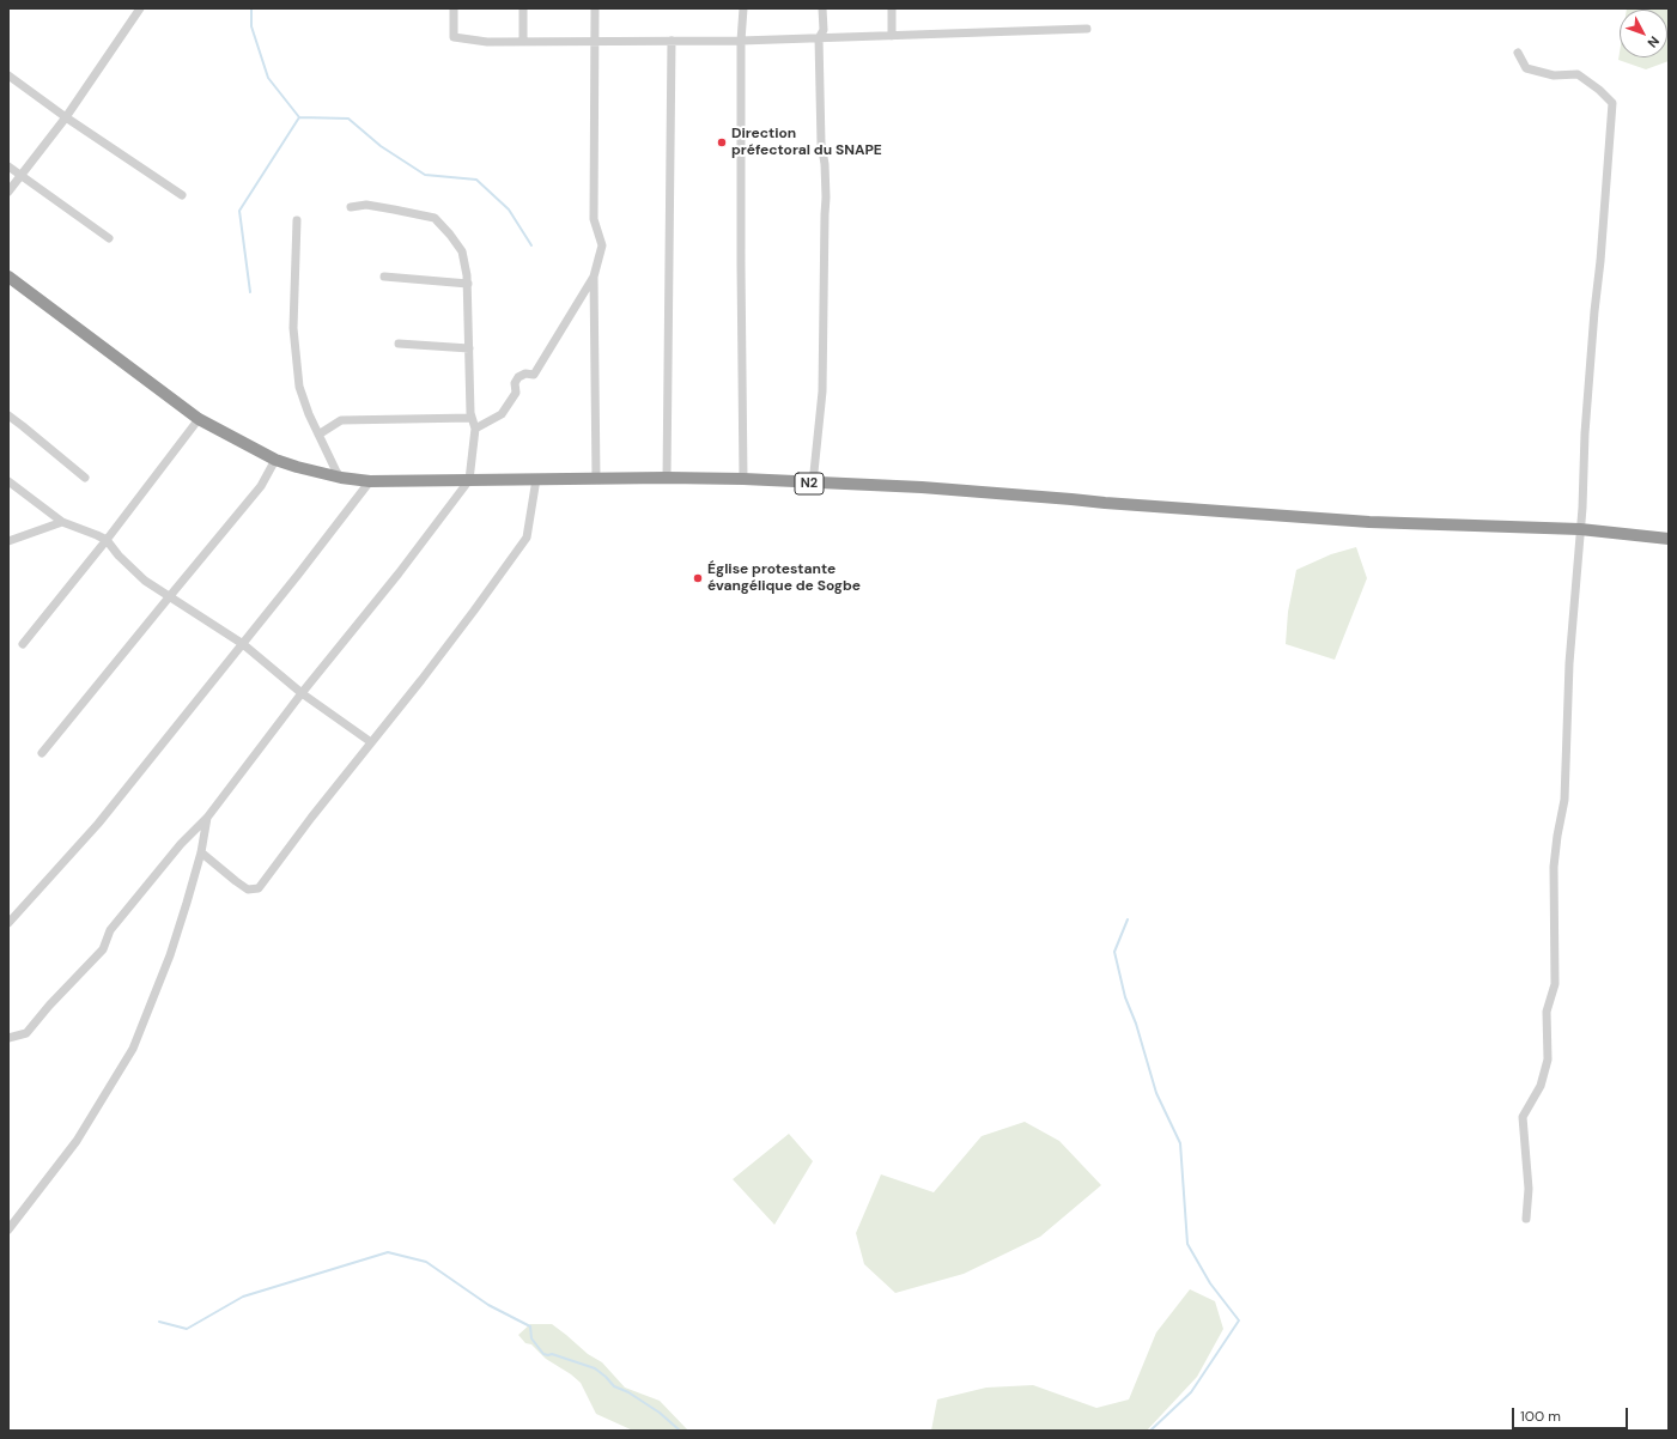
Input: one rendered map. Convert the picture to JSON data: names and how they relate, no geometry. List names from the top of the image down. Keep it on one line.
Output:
{"streets":{"highway":["N2"]},"places":["Direction préfectoral du SNAPE","Église protestante évangélique de Sogbe"],"scale_bar":"100 m","north":"bottom right"}
